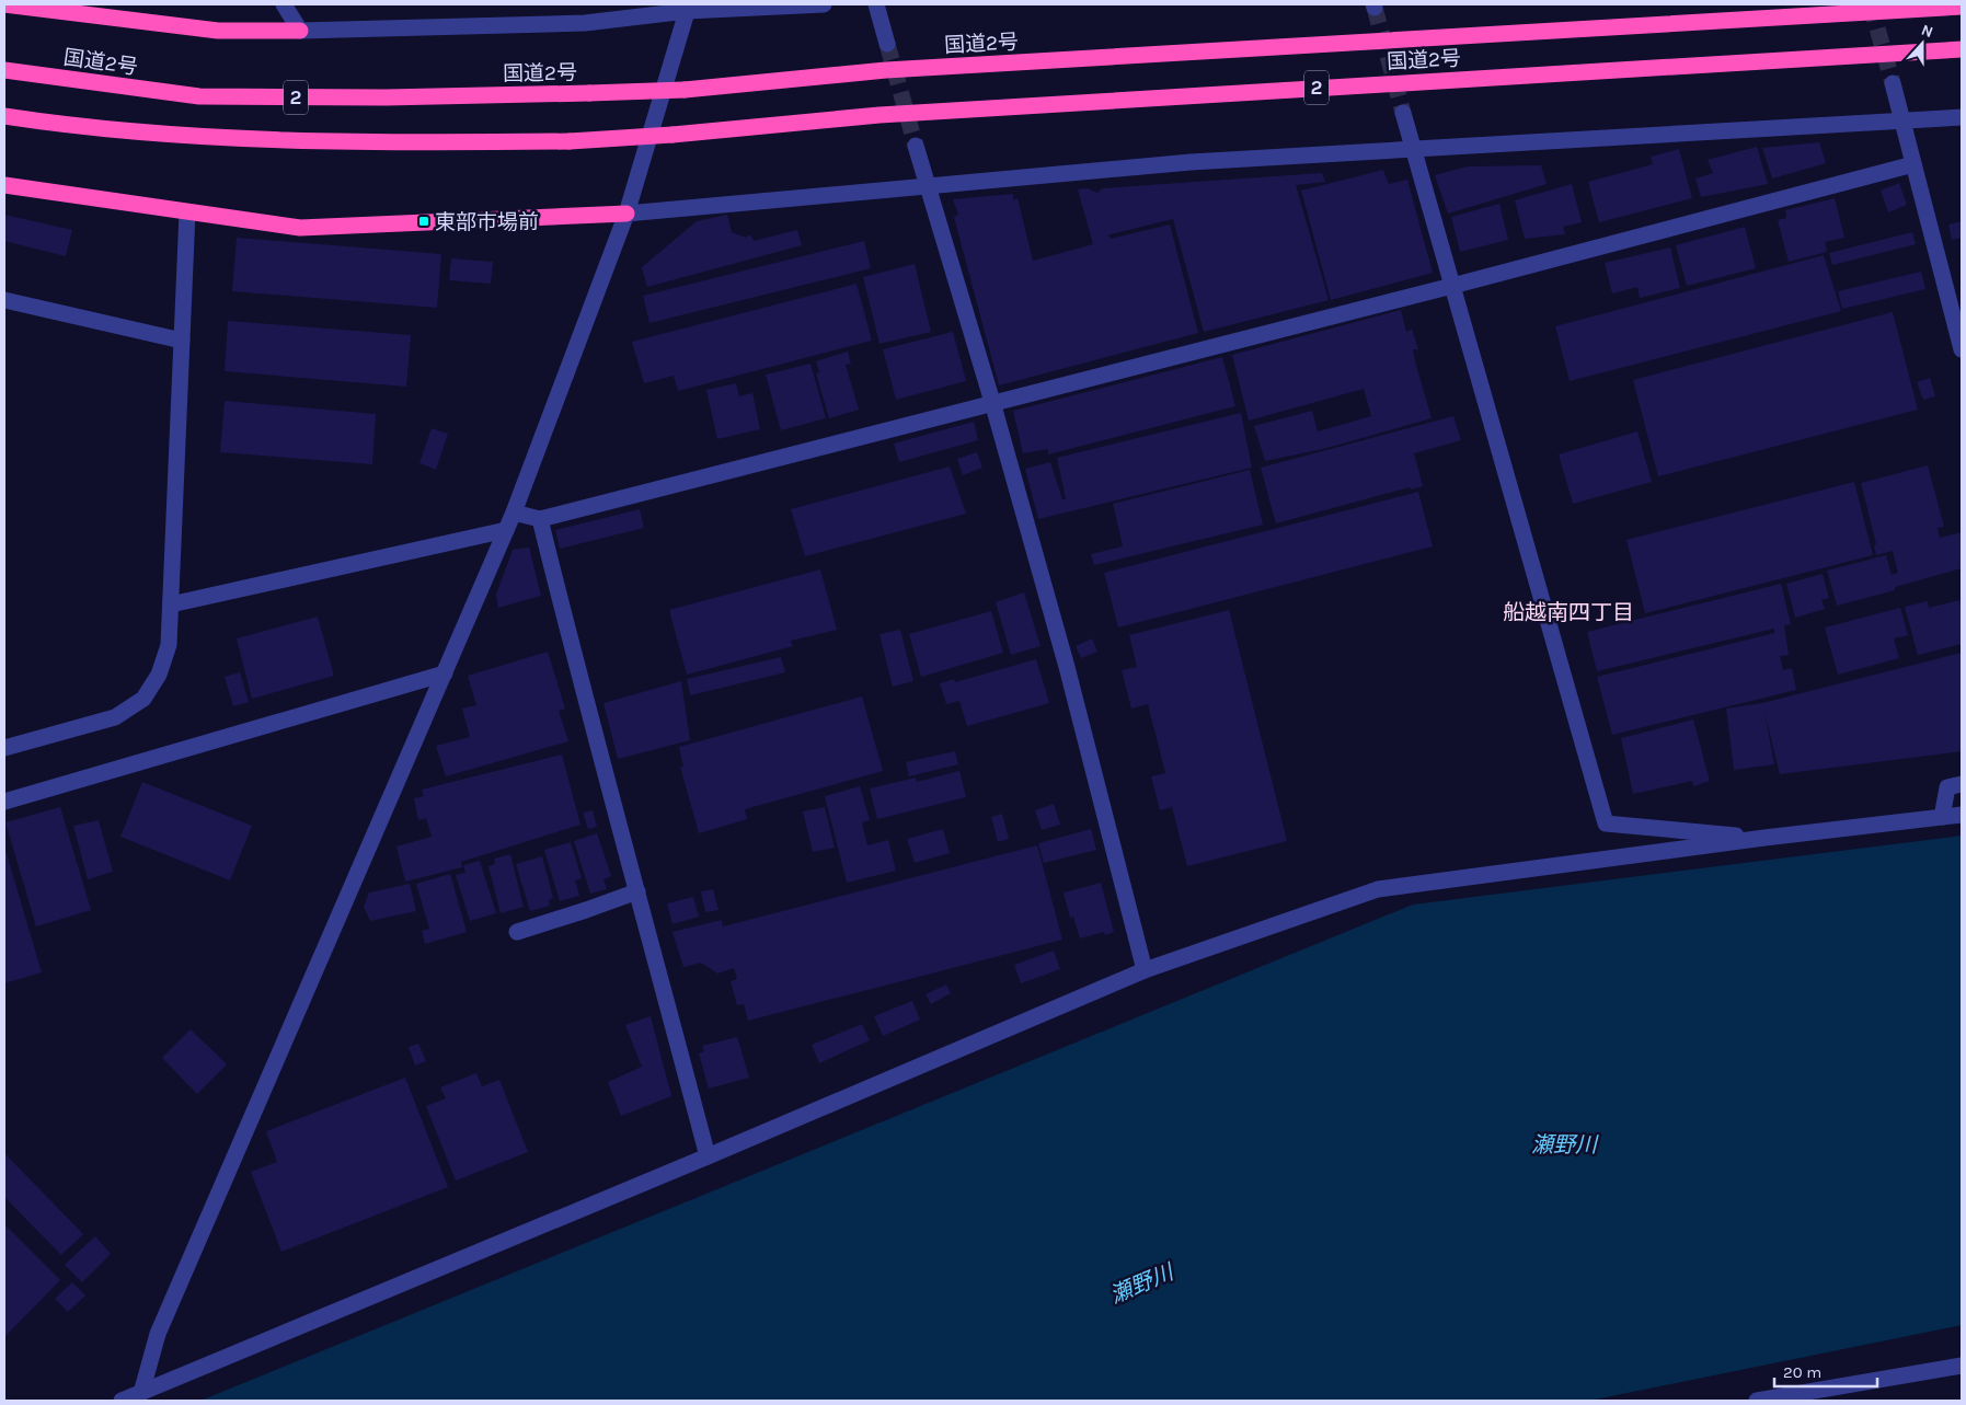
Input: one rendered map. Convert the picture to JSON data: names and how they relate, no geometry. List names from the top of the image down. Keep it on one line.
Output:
{"streets":{"highway":["国道2号","2"]},"districts":["船越南四丁目"],"water":["瀬野川"],"places":{"transit":["東部市場前"]},"scale_bar":"20 m","north":"top"}
